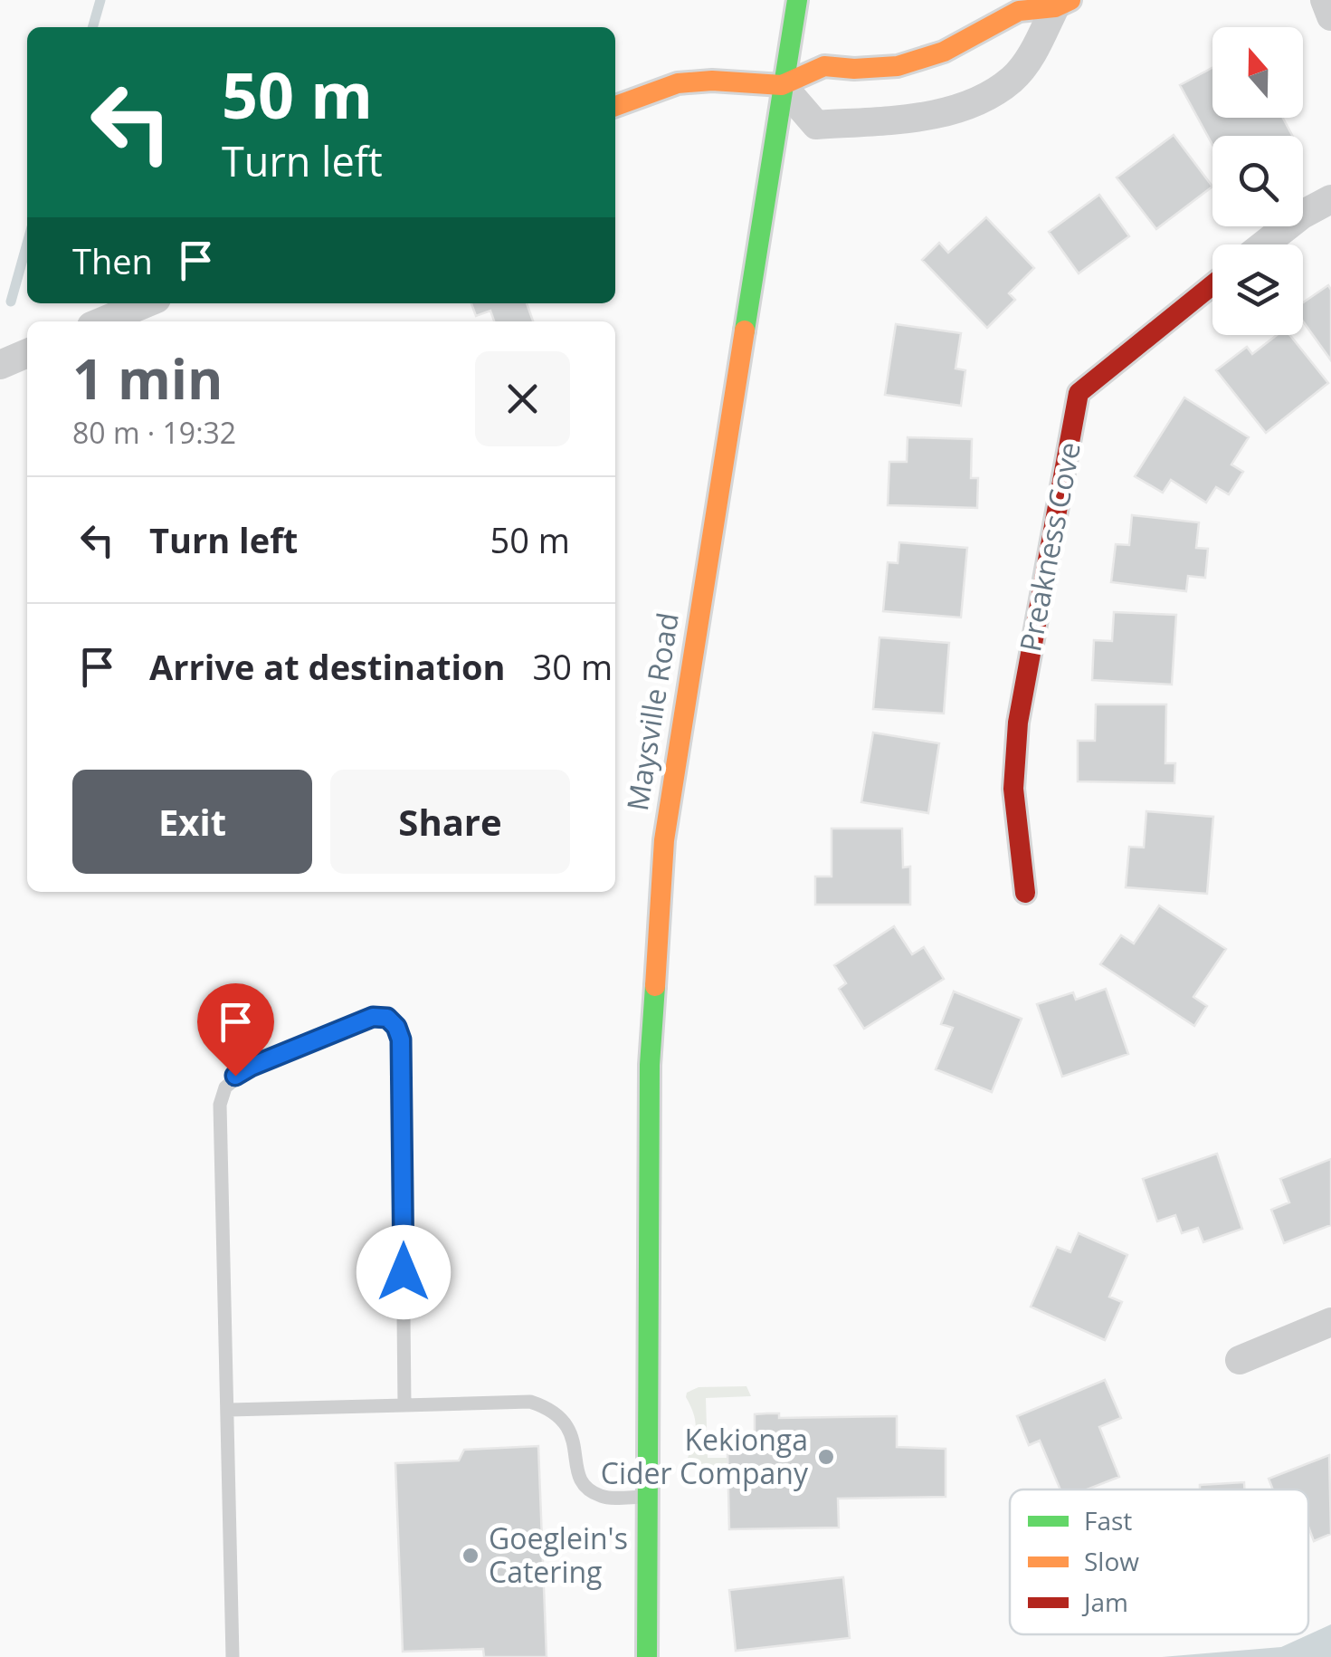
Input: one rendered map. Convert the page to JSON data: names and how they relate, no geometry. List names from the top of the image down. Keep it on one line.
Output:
{"streets":{"main road":["Preakness Cove","Maysville Road"]},"places":["Kekionga Cider Company","Goeglein's Catering"],"legend":["Fast","Slow","Jam"],"north":"top","page":{"turn":["50 m","Turn left"],"then":"Then","heading":["1 min","80 m · 19:32"],"list":[{"name":"Turn left","value":"50 m"},{"name":"Arrive at destination","value":"30 m"}],"buttons":["Exit","Share"]}}
